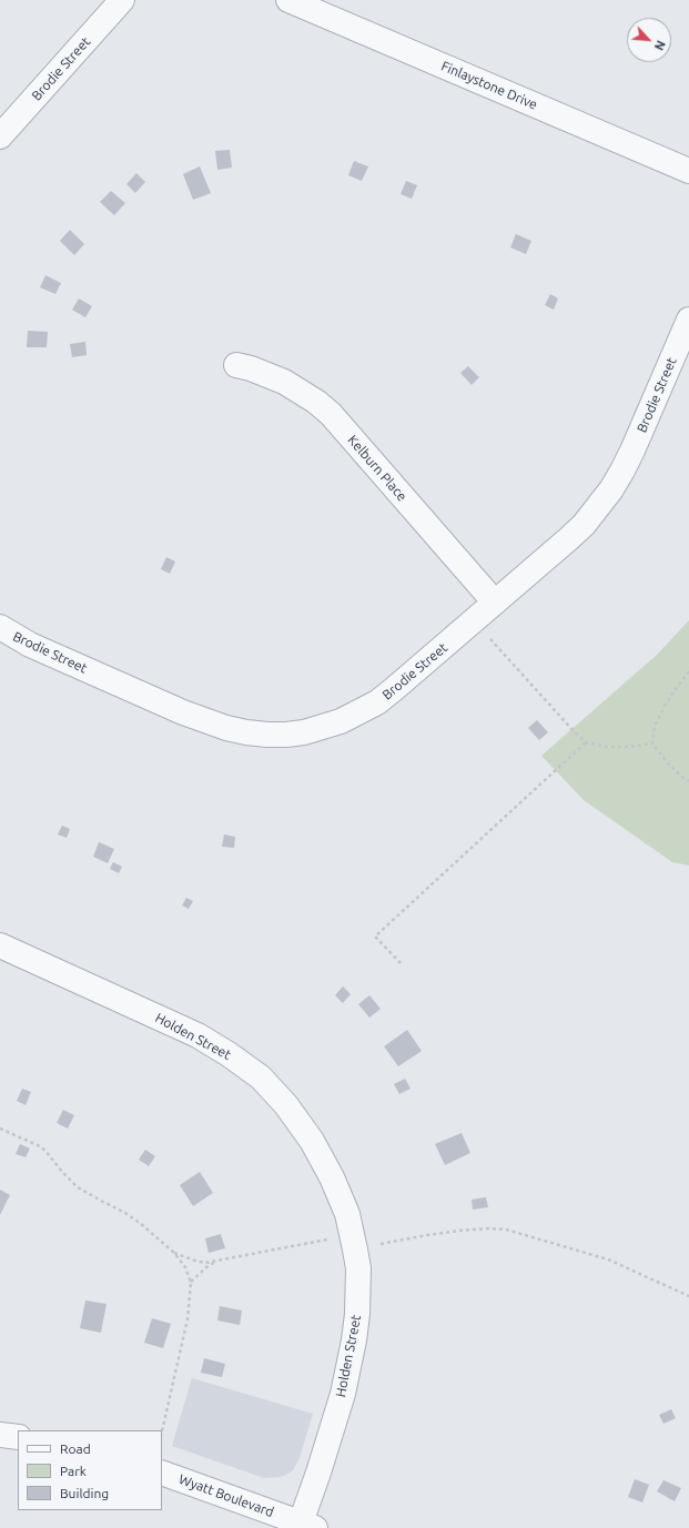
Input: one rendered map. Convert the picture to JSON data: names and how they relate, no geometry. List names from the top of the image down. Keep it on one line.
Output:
{"streets":{"street":["Brodie Street","Finlaystone Drive","Kelburn Place","Holden Street","Wyatt Boulevard"]},"crossings":[["Brodie Street","Kelburn Place"],["Holden Street","Wyatt Boulevard"]],"legend":["Road","Park","Building"],"north":"bottom right"}
